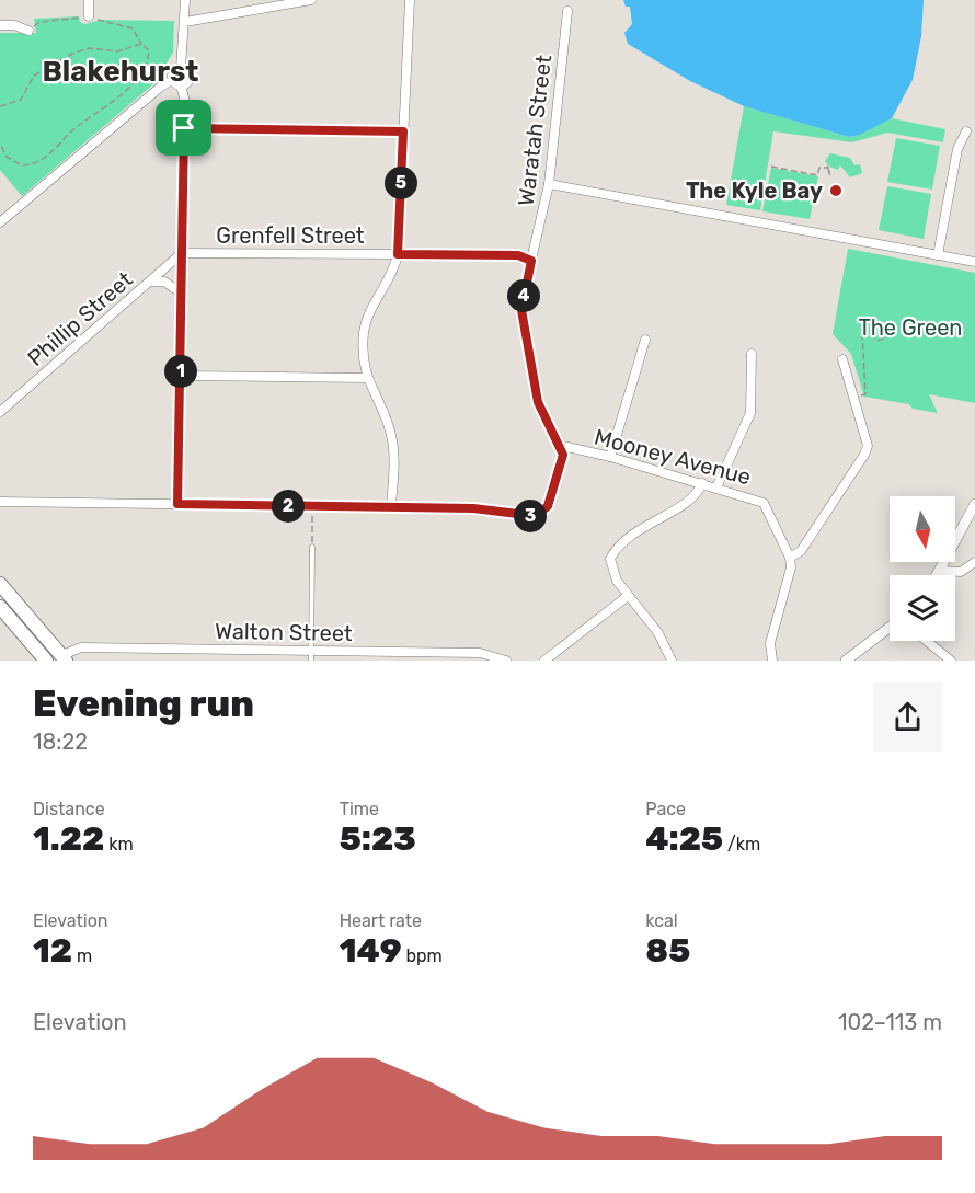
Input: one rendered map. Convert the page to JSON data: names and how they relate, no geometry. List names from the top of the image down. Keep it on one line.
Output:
{"streets":{"street":["Waratah Street","Grenfell Street","Phillip Street","Mooney Avenue","Walton Street"]},"crossings":[["Waratah Street","Mooney Avenue"],["Grenfell Street","Phillip Street"]],"districts":["Blakehurst"],"parks":["The Green"],"places":["The Kyle Bay"],"north":"bottom","page":{"pins":["5","4","1","2","3"],"heading":["Evening run","18:22"],"stats":[["Distance","1.22 km"],["Time","5:23"],["Pace","4:25 /km"],["Elevation","12 m"],["Heart rate","149 bpm"],["kcal","85"]],"chart":["Elevation","102–113 m"]}}
